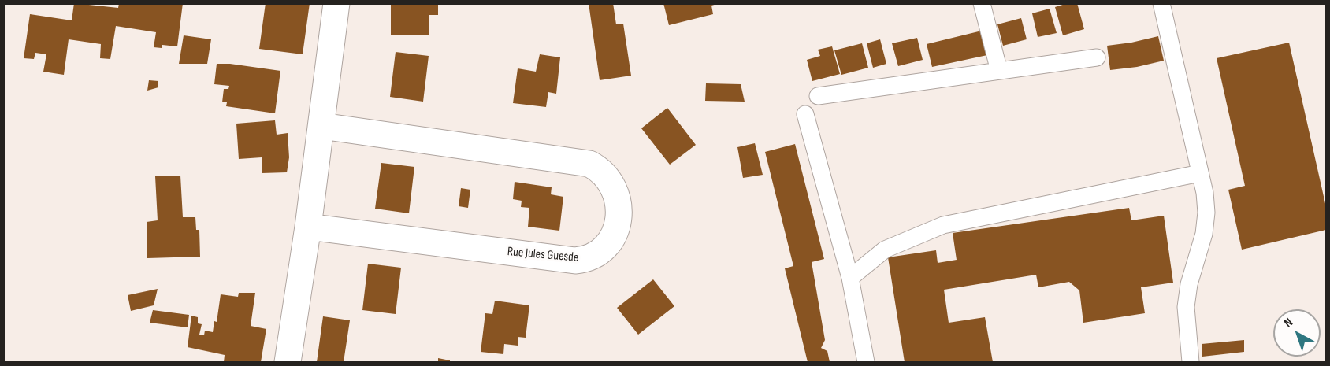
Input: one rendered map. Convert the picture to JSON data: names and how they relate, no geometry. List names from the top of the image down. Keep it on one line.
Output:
{"streets":{"street":["Rue Jules Guesde"]},"north":"top left"}
